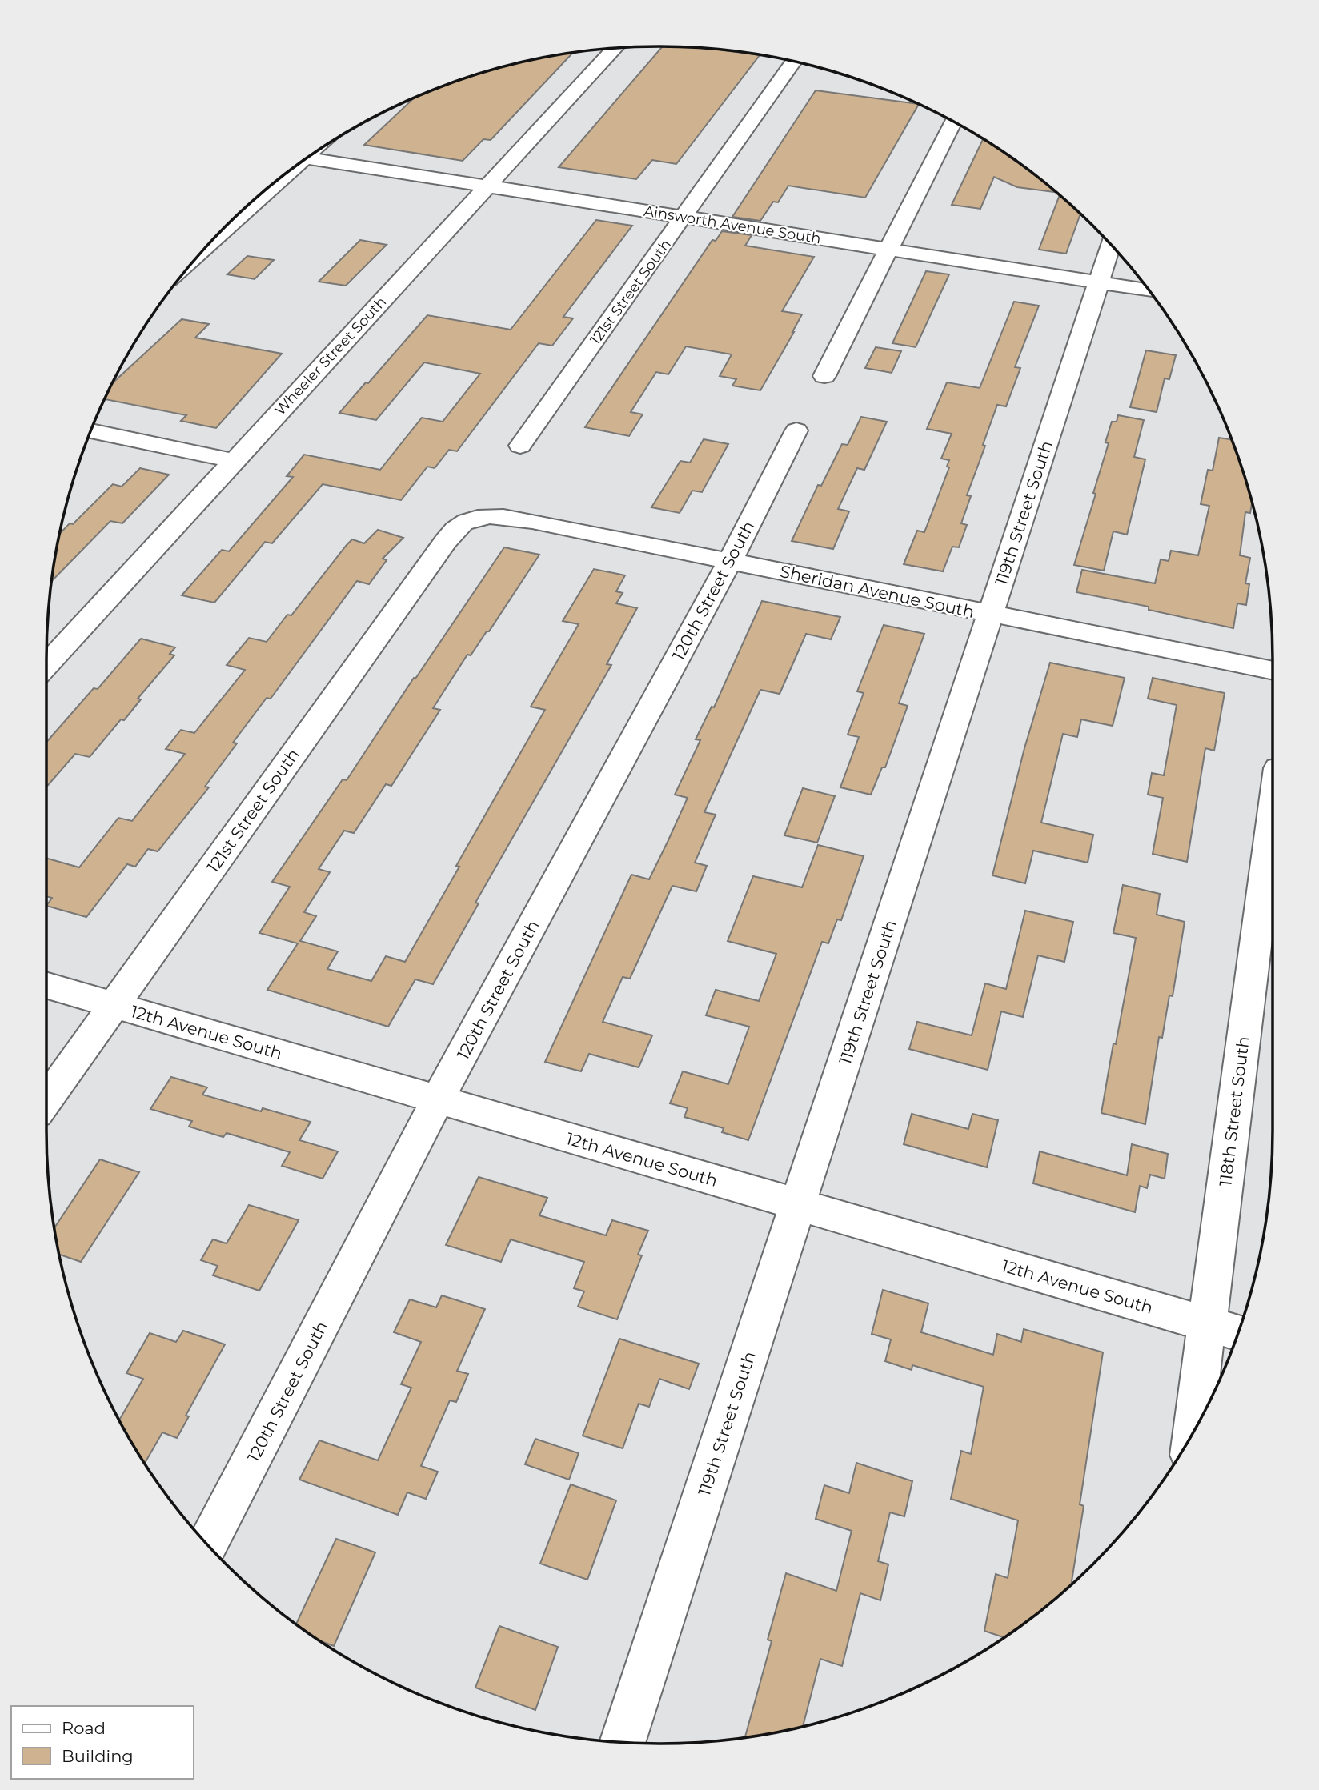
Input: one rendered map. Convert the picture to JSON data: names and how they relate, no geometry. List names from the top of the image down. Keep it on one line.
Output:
{"streets":{"street":["Ainsworth Avenue South","121st Street South","Wheeler Street South","119th Street South","120th Street South","Sheridan Avenue South","12th Avenue South","118th Street South"]},"crossings":[["Ainsworth Avenue South","121st Street South"],["Ainsworth Avenue South","Wheeler Street South"],["Ainsworth Avenue South","119th Street South"],["121st Street South","Sheridan Avenue South"],["121st Street South","12th Avenue South"],["119th Street South","Sheridan Avenue South"],["119th Street South","12th Avenue South"],["120th Street South","Sheridan Avenue South"],["120th Street South","12th Avenue South"],["12th Avenue South","118th Street South"]],"legend":["Road","Building"]}
